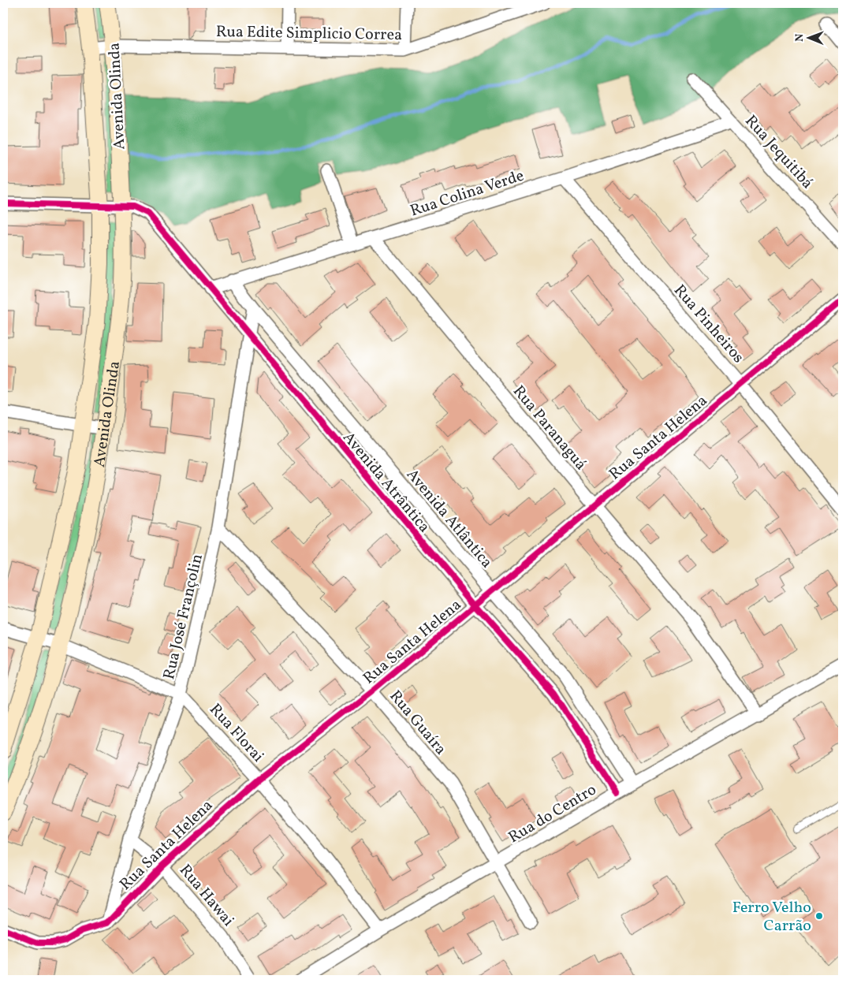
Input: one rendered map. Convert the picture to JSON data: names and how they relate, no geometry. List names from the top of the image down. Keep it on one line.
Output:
{"streets":{"street":["Rua Edite Simplicio Correa","Avenida Olinda","Rua Jequitibá","Rua Colina Verde","Rua Pinheiros","Rua Paranaguá","Rua Santa Helena","Avenida Atrântica","Avenida Atlântica","Rua José Françolin","Rua Guaíra","Rua Florai","Rua do Centro","Rua Hawai"]},"crossings":[["Rua Edite Simplicio Correa","Avenida Olinda"],["Avenida Olinda","Avenida Atrântica"],["Avenida Olinda","Rua Florai"],["Rua Jequitibá","Rua Colina Verde"],["Rua Colina Verde","Rua Pinheiros"],["Rua Colina Verde","Rua Paranaguá"],["Rua Colina Verde","Avenida Atrântica"],["Rua Colina Verde","Avenida Atlântica"],["Rua Pinheiros","Rua Santa Helena"],["Rua Paranaguá","Rua Santa Helena"],["Rua Paranaguá","Rua do Centro"],["Rua Santa Helena","Avenida Atrântica"],["Rua Santa Helena","Avenida Atlântica"],["Rua Santa Helena","Rua José Françolin"],["Rua Santa Helena","Rua Guaíra"],["Rua Santa Helena","Rua Florai"],["Rua Santa Helena","Rua Hawai"],["Avenida Atrântica","Rua José Françolin"],["Avenida Atrântica","Rua do Centro"],["Avenida Atlântica","Rua José Françolin"],["Avenida Atlântica","Rua do Centro"],["Rua José Françolin","Rua Guaíra"],["Rua José Françolin","Rua Florai"],["Rua José Françolin","Rua Hawai"],["Rua Guaíra","Rua do Centro"],["Rua Florai","Rua do Centro"]],"places":["Ferro Velho Carrão"],"north":"left"}
